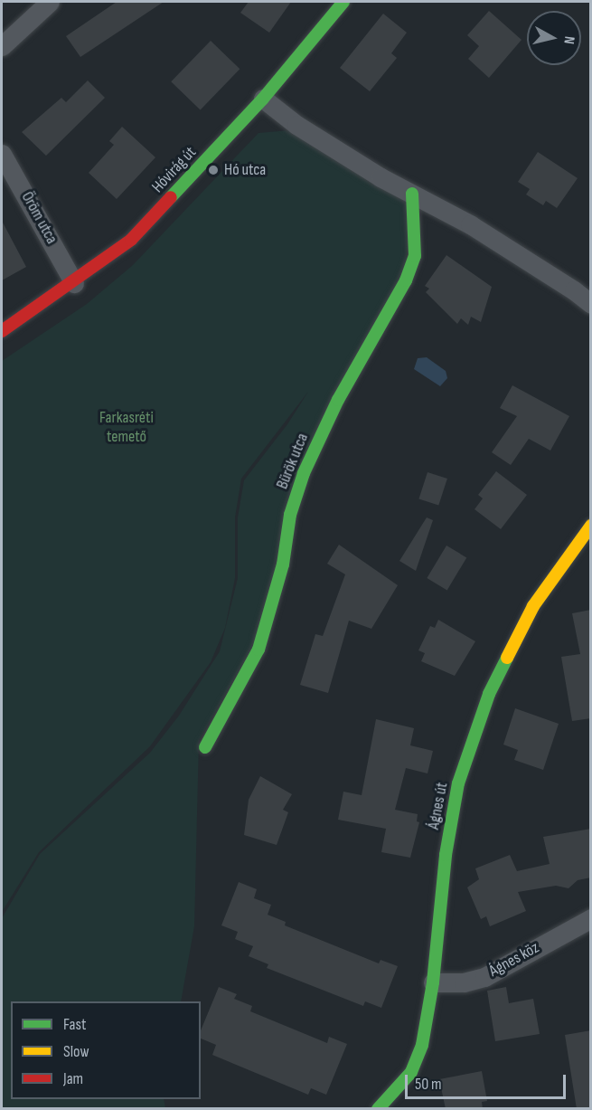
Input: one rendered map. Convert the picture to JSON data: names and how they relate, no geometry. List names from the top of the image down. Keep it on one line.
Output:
{"streets":{"street":["Hóvirág út","Öröm utca","Bürök utca","Ágnes út","Ágnes köz"]},"crossings":[["Hóvirág út","Öröm utca"],["Ágnes út","Ágnes köz"]],"parks":["Farkasréti temető"],"places":["Hó utca"],"legend":["Fast","Slow","Jam"],"scale_bar":"50 m","north":"right"}
